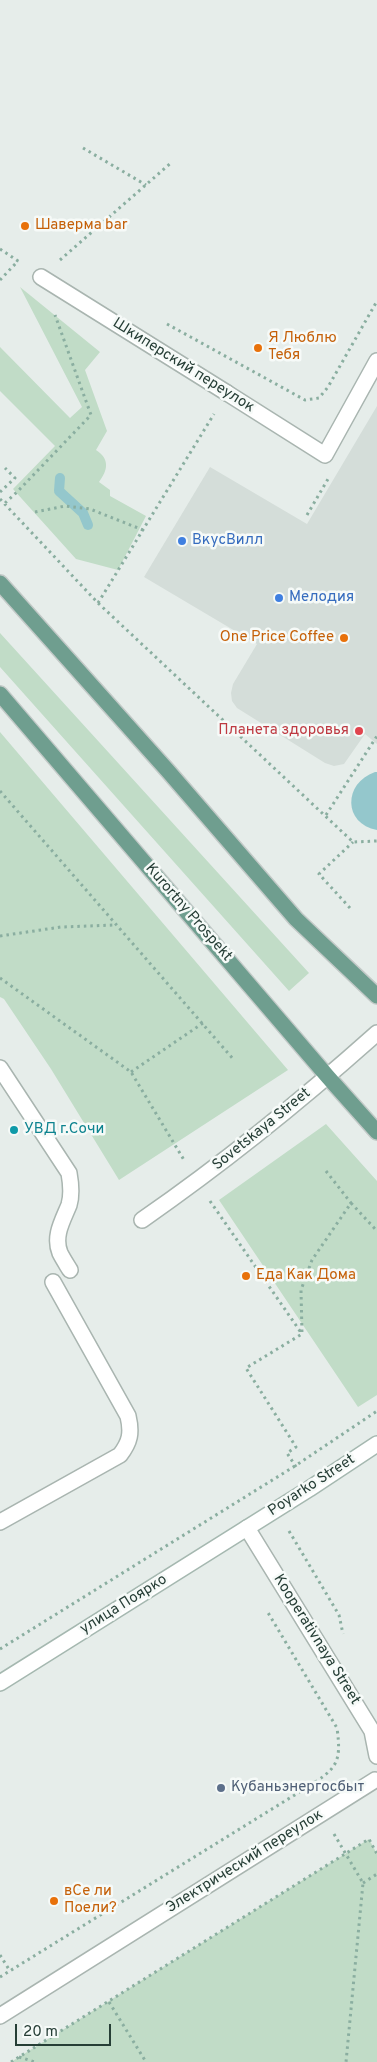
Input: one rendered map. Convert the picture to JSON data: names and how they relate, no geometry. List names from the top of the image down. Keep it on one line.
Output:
{"streets":{"main road":["Kurortny Prospekt"],"street":["Шкиперский переулок","Sovetskaya Street","Poyarko Street","улица Поярко","Kooperativnaya Street","Электрический переулок"]},"crossings":[["Kurortny Prospekt","Sovetskaya Street"],["Poyarko Street","улица Поярко"],["Poyarko Street","Kooperativnaya Street"],["улица Поярко","Kooperativnaya Street"]],"places":["Шаверма bar","Я Люблю Тебя","ВкусВилл","Мелодия","One Price Coffee","Планета здоровья","УВД г.Сочи","Еда Как Дома","Кубаньэнергосбыт","вСе ли Поели?"],"scale_bar":"20 m"}
